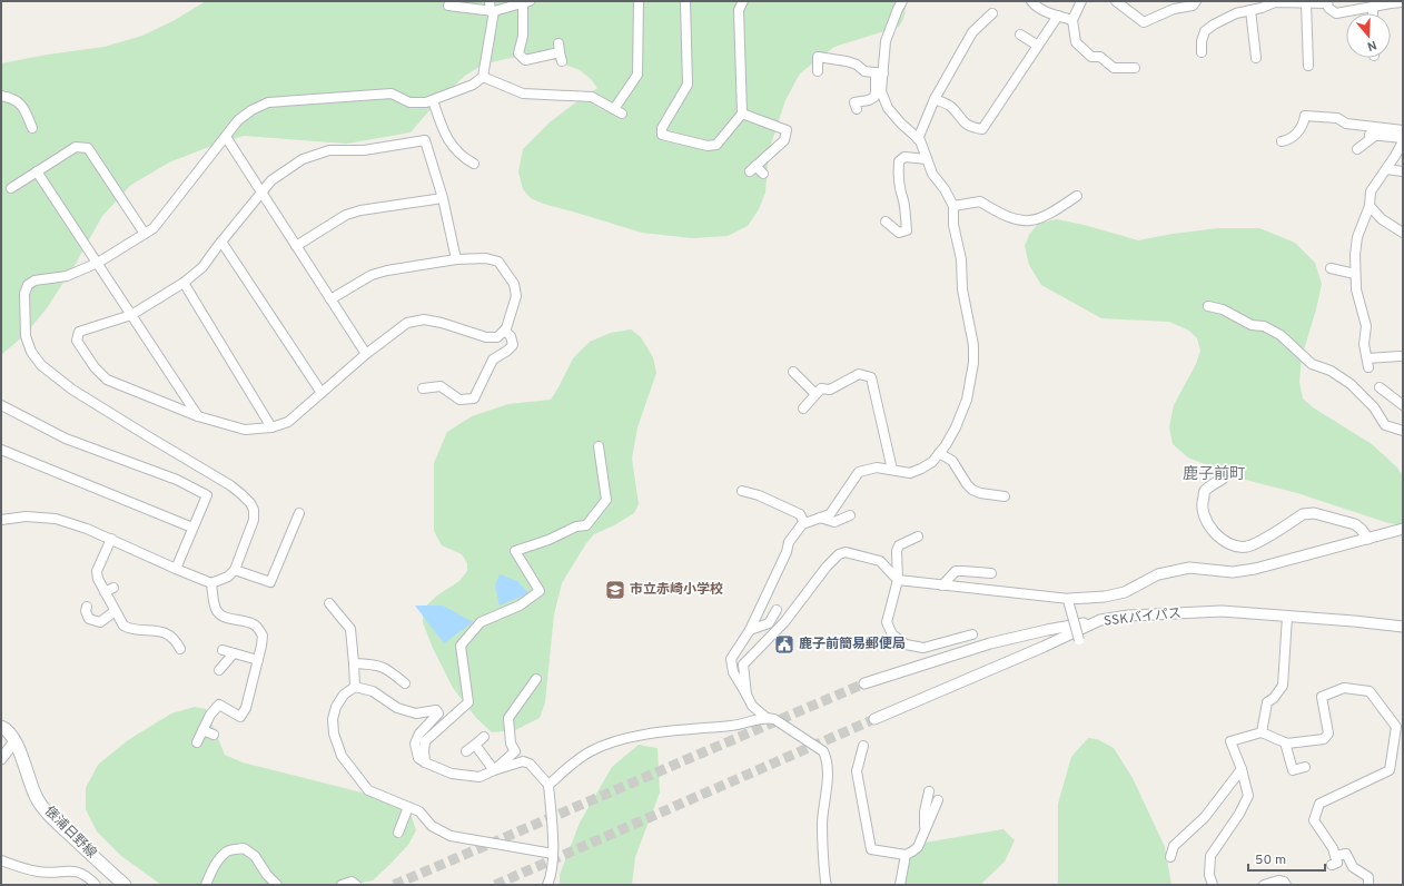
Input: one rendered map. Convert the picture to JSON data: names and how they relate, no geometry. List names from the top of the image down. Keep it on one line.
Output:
{"streets":{"main road":["俵浦日野線"],"street":["SSKバイパス"]},"districts":["鹿子前町"],"places":{"school or university":["市立赤崎小学校"],"public building":["鹿子前簡易郵便局"]},"scale_bar":"50 m","north":"bottom"}
